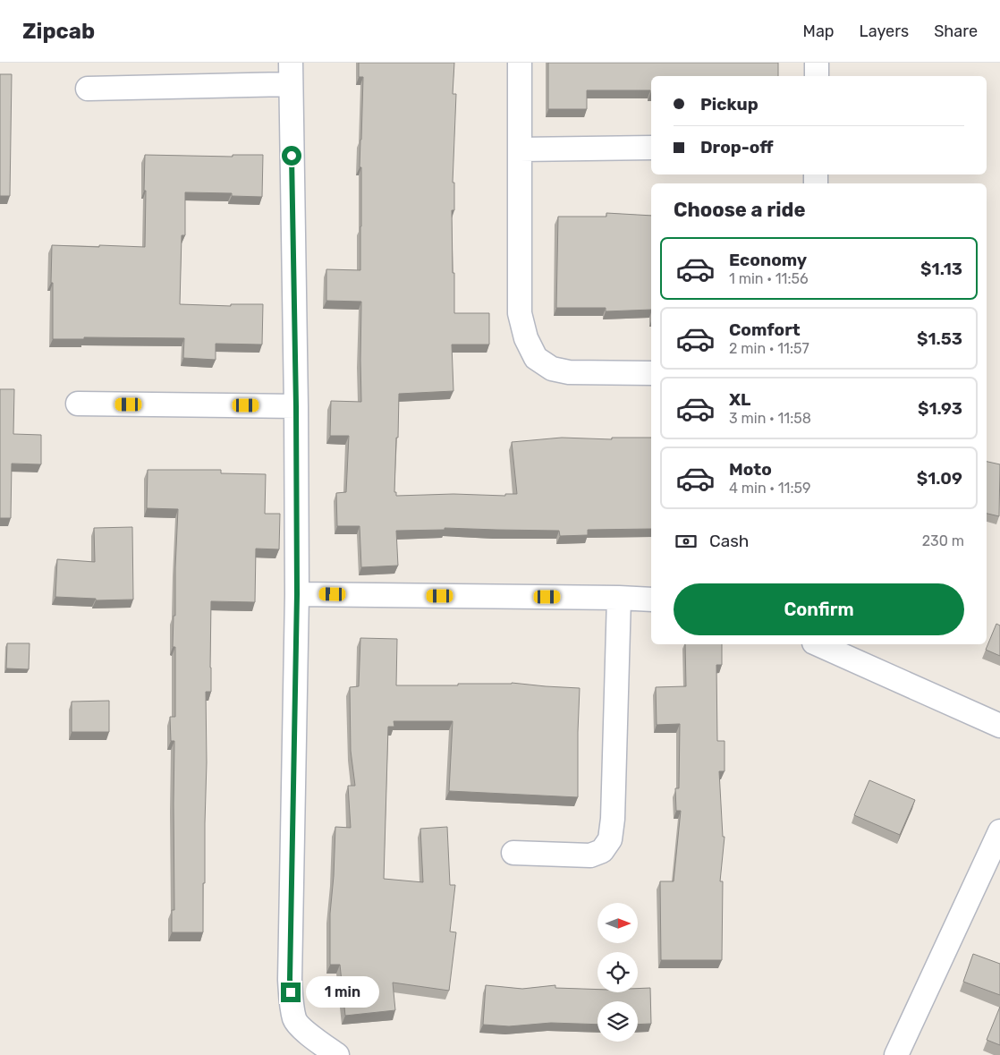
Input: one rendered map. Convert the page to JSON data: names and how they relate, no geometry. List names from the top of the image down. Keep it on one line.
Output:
{"north":"right","page":{"header":"Zipcab","nav":["Map","Layers","Share"],"banner":["Pickup","Drop-off"],"heading":"Choose a ride","list":[{"name":"Economy","note":"1 min · 11:56","value":"$1.13"},{"name":"Comfort","note":"2 min · 11:57","value":"$1.53"},{"name":"XL","note":"3 min · 11:58","value":"$1.93"},{"name":"Moto","note":"4 min · 11:59","value":"$1.09"}],"pay":["Cash","230 m"],"buttons":"Confirm","bubble":"1 min"}}
